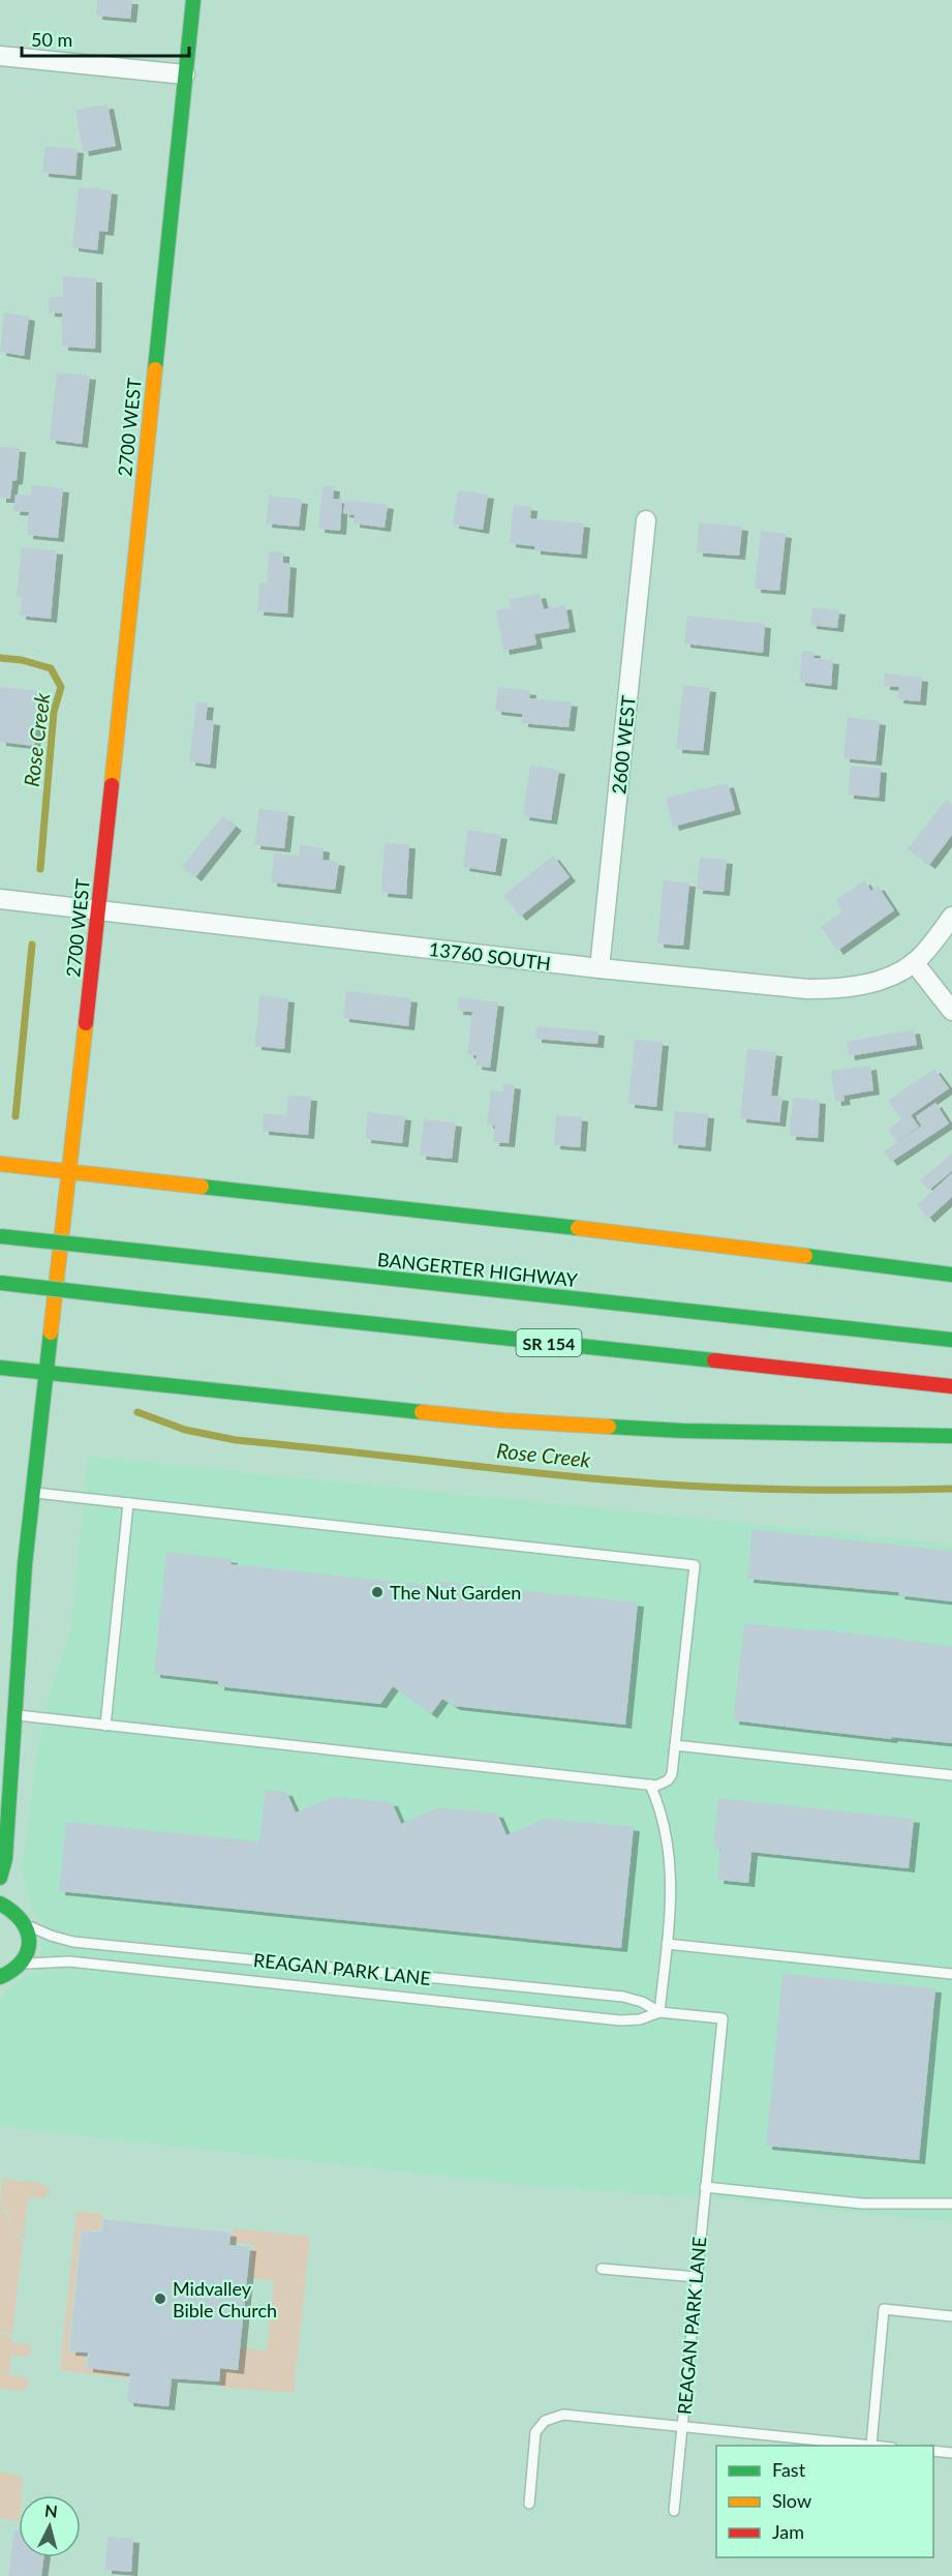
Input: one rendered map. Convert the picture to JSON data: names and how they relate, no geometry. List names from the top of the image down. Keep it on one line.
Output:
{"streets":{"main road":["2700 WEST","BANGERTER HIGHWAY","SR 154"],"street":["2600 WEST","13760 SOUTH"],"lane":["REAGAN PARK LANE"]},"crossings":[["2700 WEST","13760 SOUTH"],["2700 WEST","REAGAN PARK LANE"],["2600 WEST","13760 SOUTH"]],"water":["Rose Creek"],"places":["The Nut Garden","Midvalley Bible Church"],"legend":["Fast","Slow","Jam"],"scale_bar":"50 m","north":"top"}
